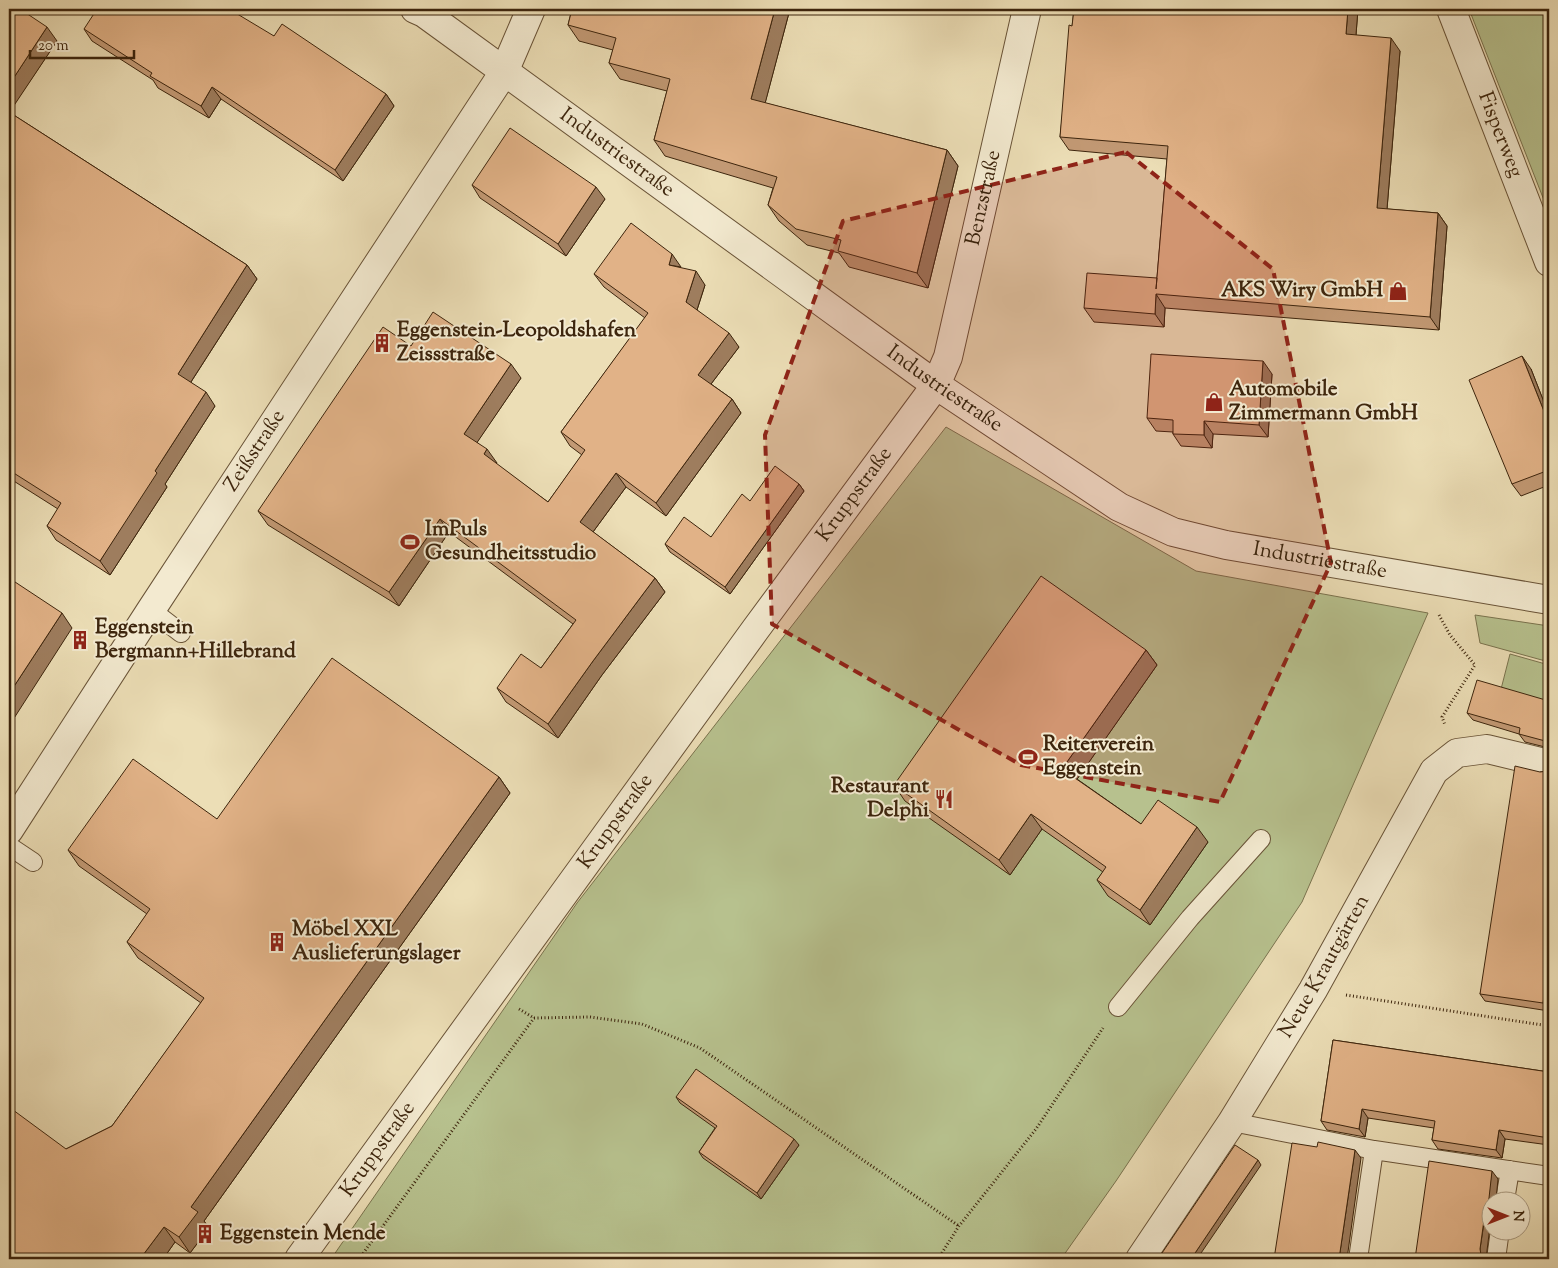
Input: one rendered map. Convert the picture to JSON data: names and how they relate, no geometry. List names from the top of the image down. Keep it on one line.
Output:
{"streets":{"street":["Fisperweg","Industriestraße","Benzstraße","Zeißstraße","Kruppstraße","Neue Krautgärten"]},"crossings":[["Industriestraße","Benzstraße"],["Industriestraße","Zeißstraße"],["Industriestraße","Kruppstraße"],["Benzstraße","Kruppstraße"]],"places":{"shop":["AKS Wiry GmbH","Automobile Zimmermann GmbH"],"building":["Eggenstein-Leopoldshafen Zeissstraße","Eggenstein Bergmann+Hillebrand","Möbel XXL Auslieferungslager","Eggenstein Mende"],"sports":["ImPuls Gesundheitsstudio","Reiterverein Eggenstein"],"restaurant":["Restaurant Delphi"]},"scale_bar":"20 m","north":"right"}
